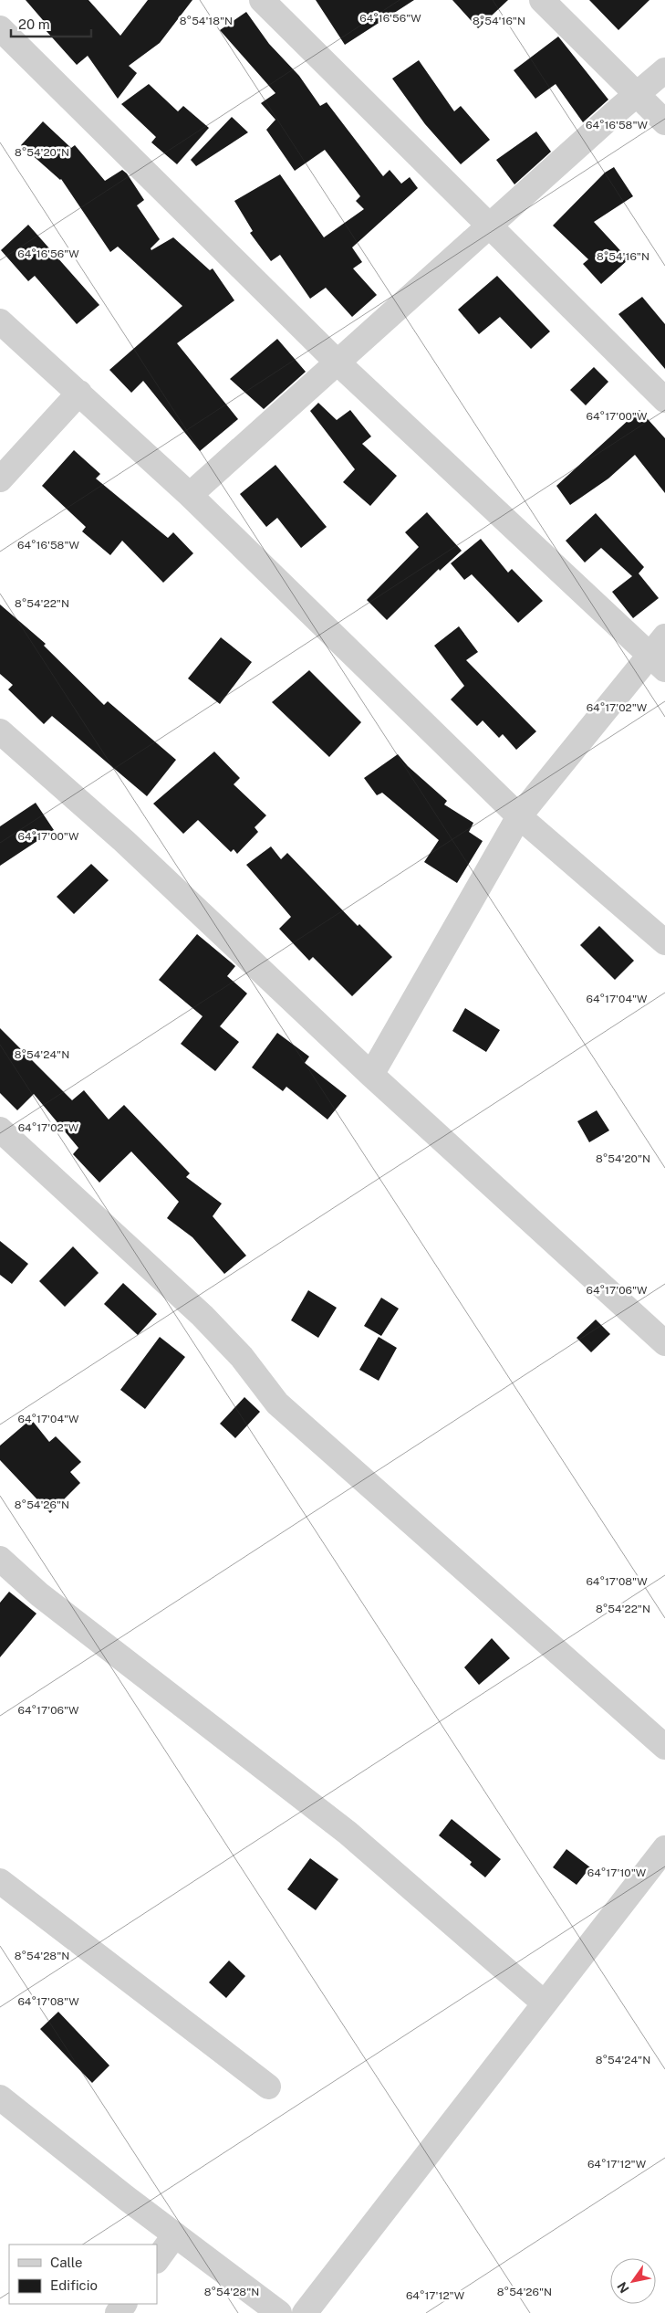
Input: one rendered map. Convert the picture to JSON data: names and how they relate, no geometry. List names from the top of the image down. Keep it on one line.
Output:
{"legend":["Calle","Edificio"],"scale_bar":"20 m","north":"bottom left","coordinates":["64°16'56\"W","8°54'18\"N","8°54'16\"N","64°16'58\"W","8°54'20\"N","64°17'00\"W","8°54'22\"N","64°17'02\"W","64°17'04\"W","8°54'24\"N","64°17'06\"W","8°54'26\"N","64°17'08\"W","64°17'10\"W","8°54'28\"N","64°17'12\"W"]}
